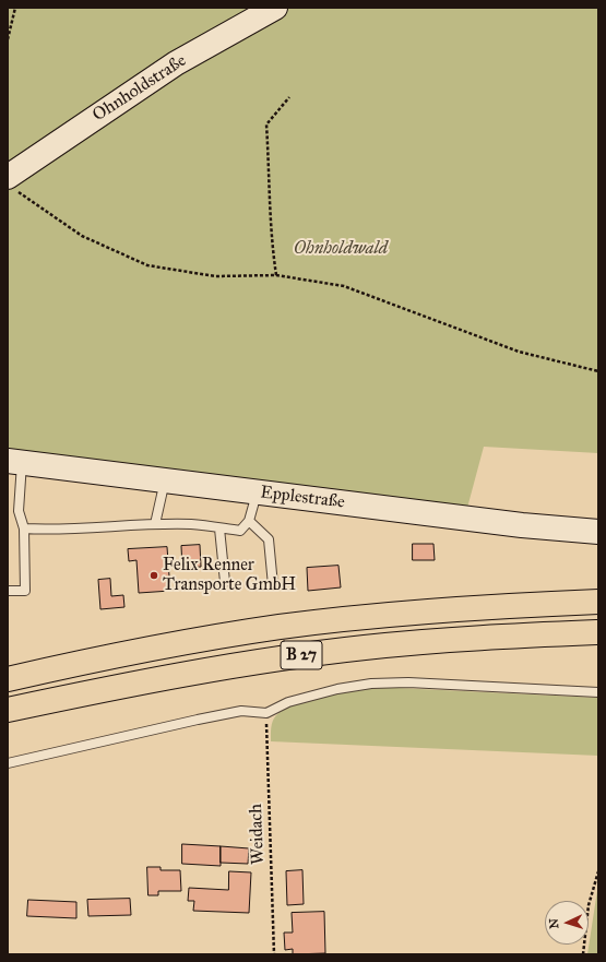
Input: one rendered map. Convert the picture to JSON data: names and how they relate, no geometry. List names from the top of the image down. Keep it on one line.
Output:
{"streets":{"highway":["B 27"],"main road":["Ohnholdstraße","Epplestraße"],"path":["Weidach"]},"parks":["Ohnholdwald"],"places":["Felix Renner Transporte GmbH"],"north":"left"}
